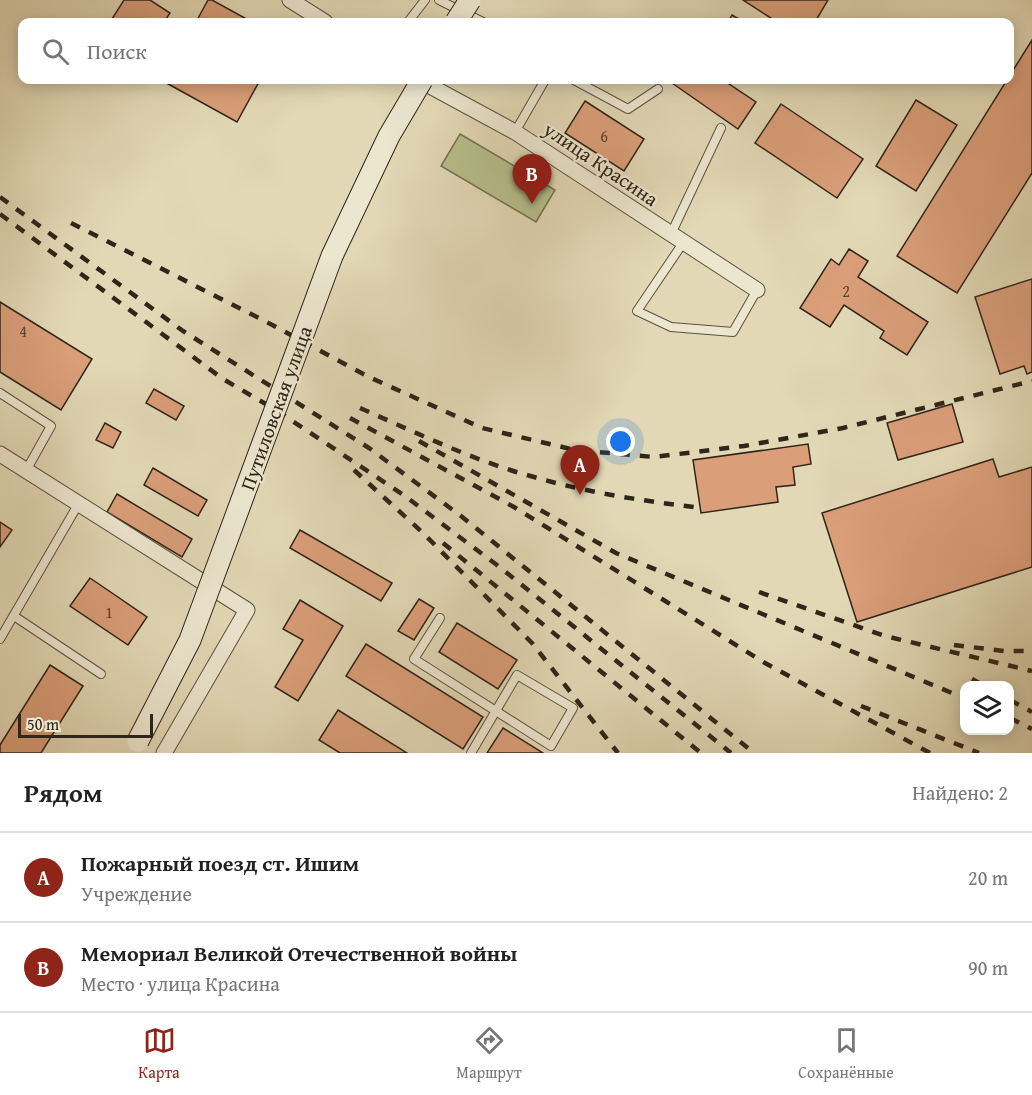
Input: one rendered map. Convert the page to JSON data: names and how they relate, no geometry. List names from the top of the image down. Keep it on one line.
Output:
{"streets":{"main road":["Путиловская улица"],"street":["улица Красина"]},"house_numbers":["6","2","4","1"],"scale_bar":"50 m","page":{"search":"Поиск","pins":["B","A"],"scale":"50 m","heading":["Рядом","Найдено: 2"],"list":[{"mark":"A","name":"Пожарный поезд ст. Ишим","note":"Учреждение","value":"20 m"},{"mark":"B","name":"Мемориал Великой Отечественной войны","note":"Место · улица Красина","value":"90 m"}],"nav":["Карта","Маршрут","Сохранённые"]}}
